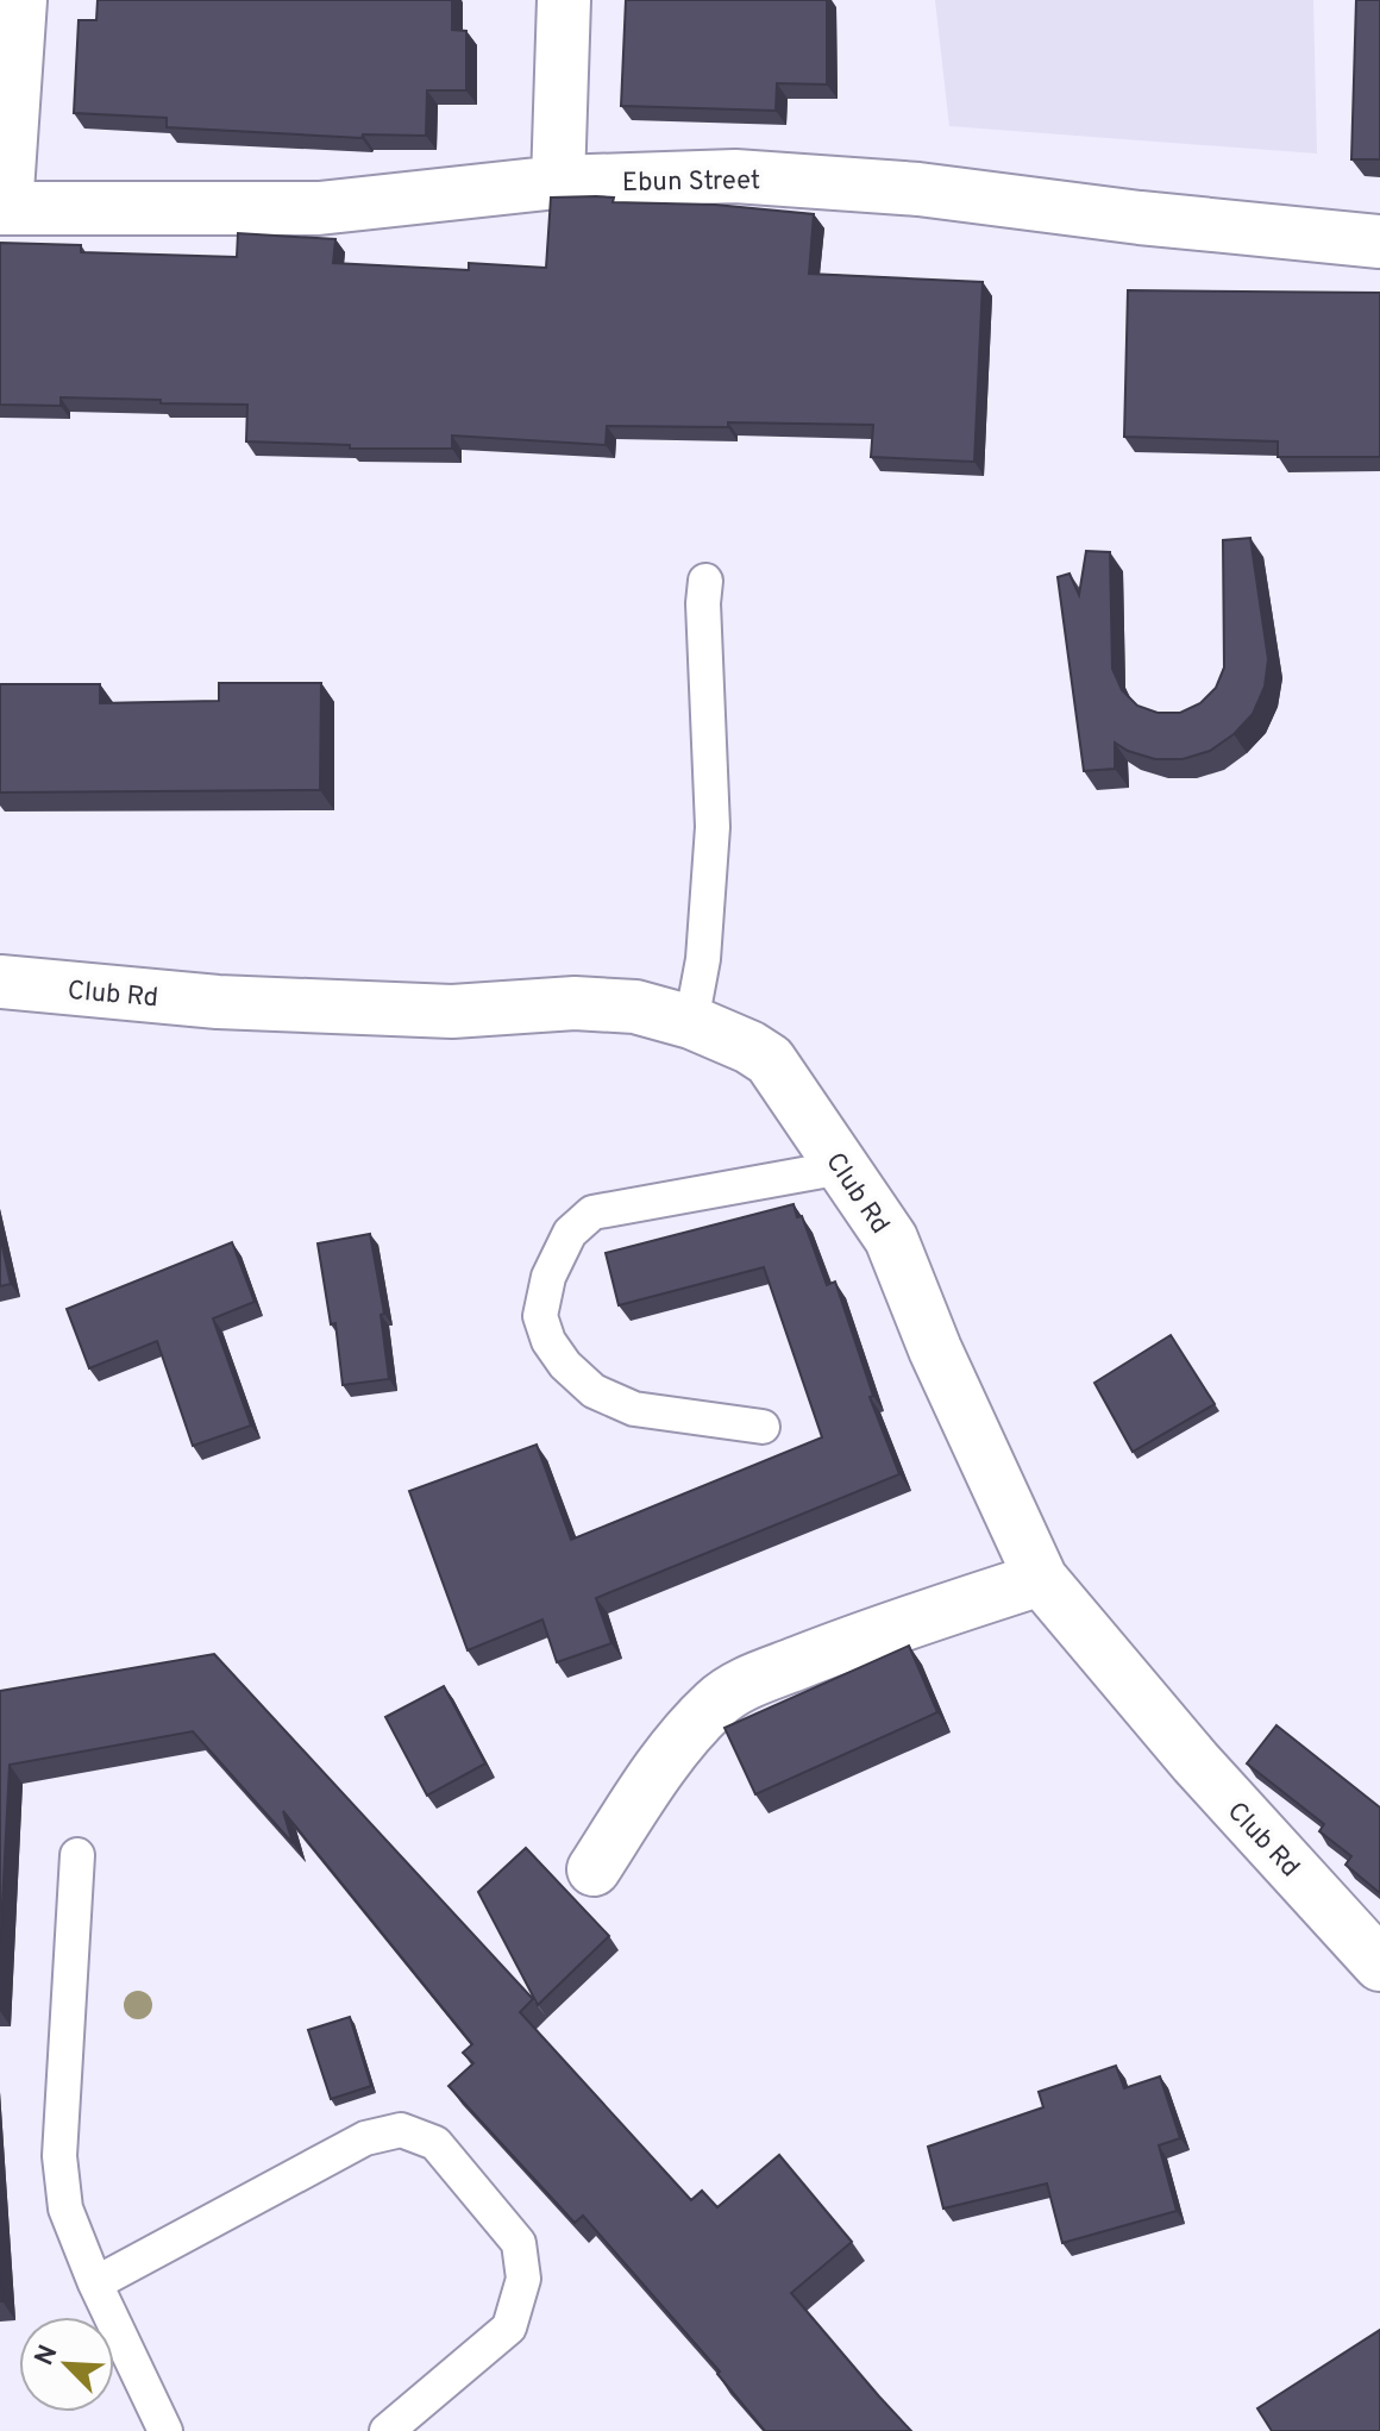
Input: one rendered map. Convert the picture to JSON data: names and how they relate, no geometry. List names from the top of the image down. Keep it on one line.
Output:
{"streets":{"street":["Ebun Street","Club Rd"]},"north":"top left"}
